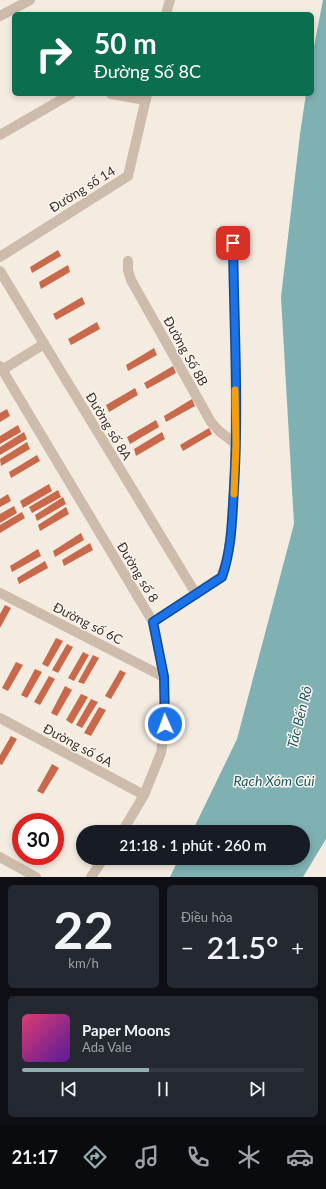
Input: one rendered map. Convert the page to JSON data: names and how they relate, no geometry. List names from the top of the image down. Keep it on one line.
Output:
{"streets":{"street":["Đường số 14","Đường Số 8B","Đường số 8A","Đường số 8","Đường số 6C","Đường số 6A"]},"crossings":[["Đường số 8","Đường số 6C"],["Đường số 8","Đường số 6A"]],"water":["Tắc Bến Rô","Rạch Xóm Củi"],"page":{"turn":["50 m","Đường Số 8C"],"limit":"30","trip":"21:18 · 1 phút · 260 m","tile":[["22","km/h"],"Điều hòa"],"heat":["−","21.5°","+"],"song":["Paper Moons","Ada Vale"],"tabs":"21:17"}}
